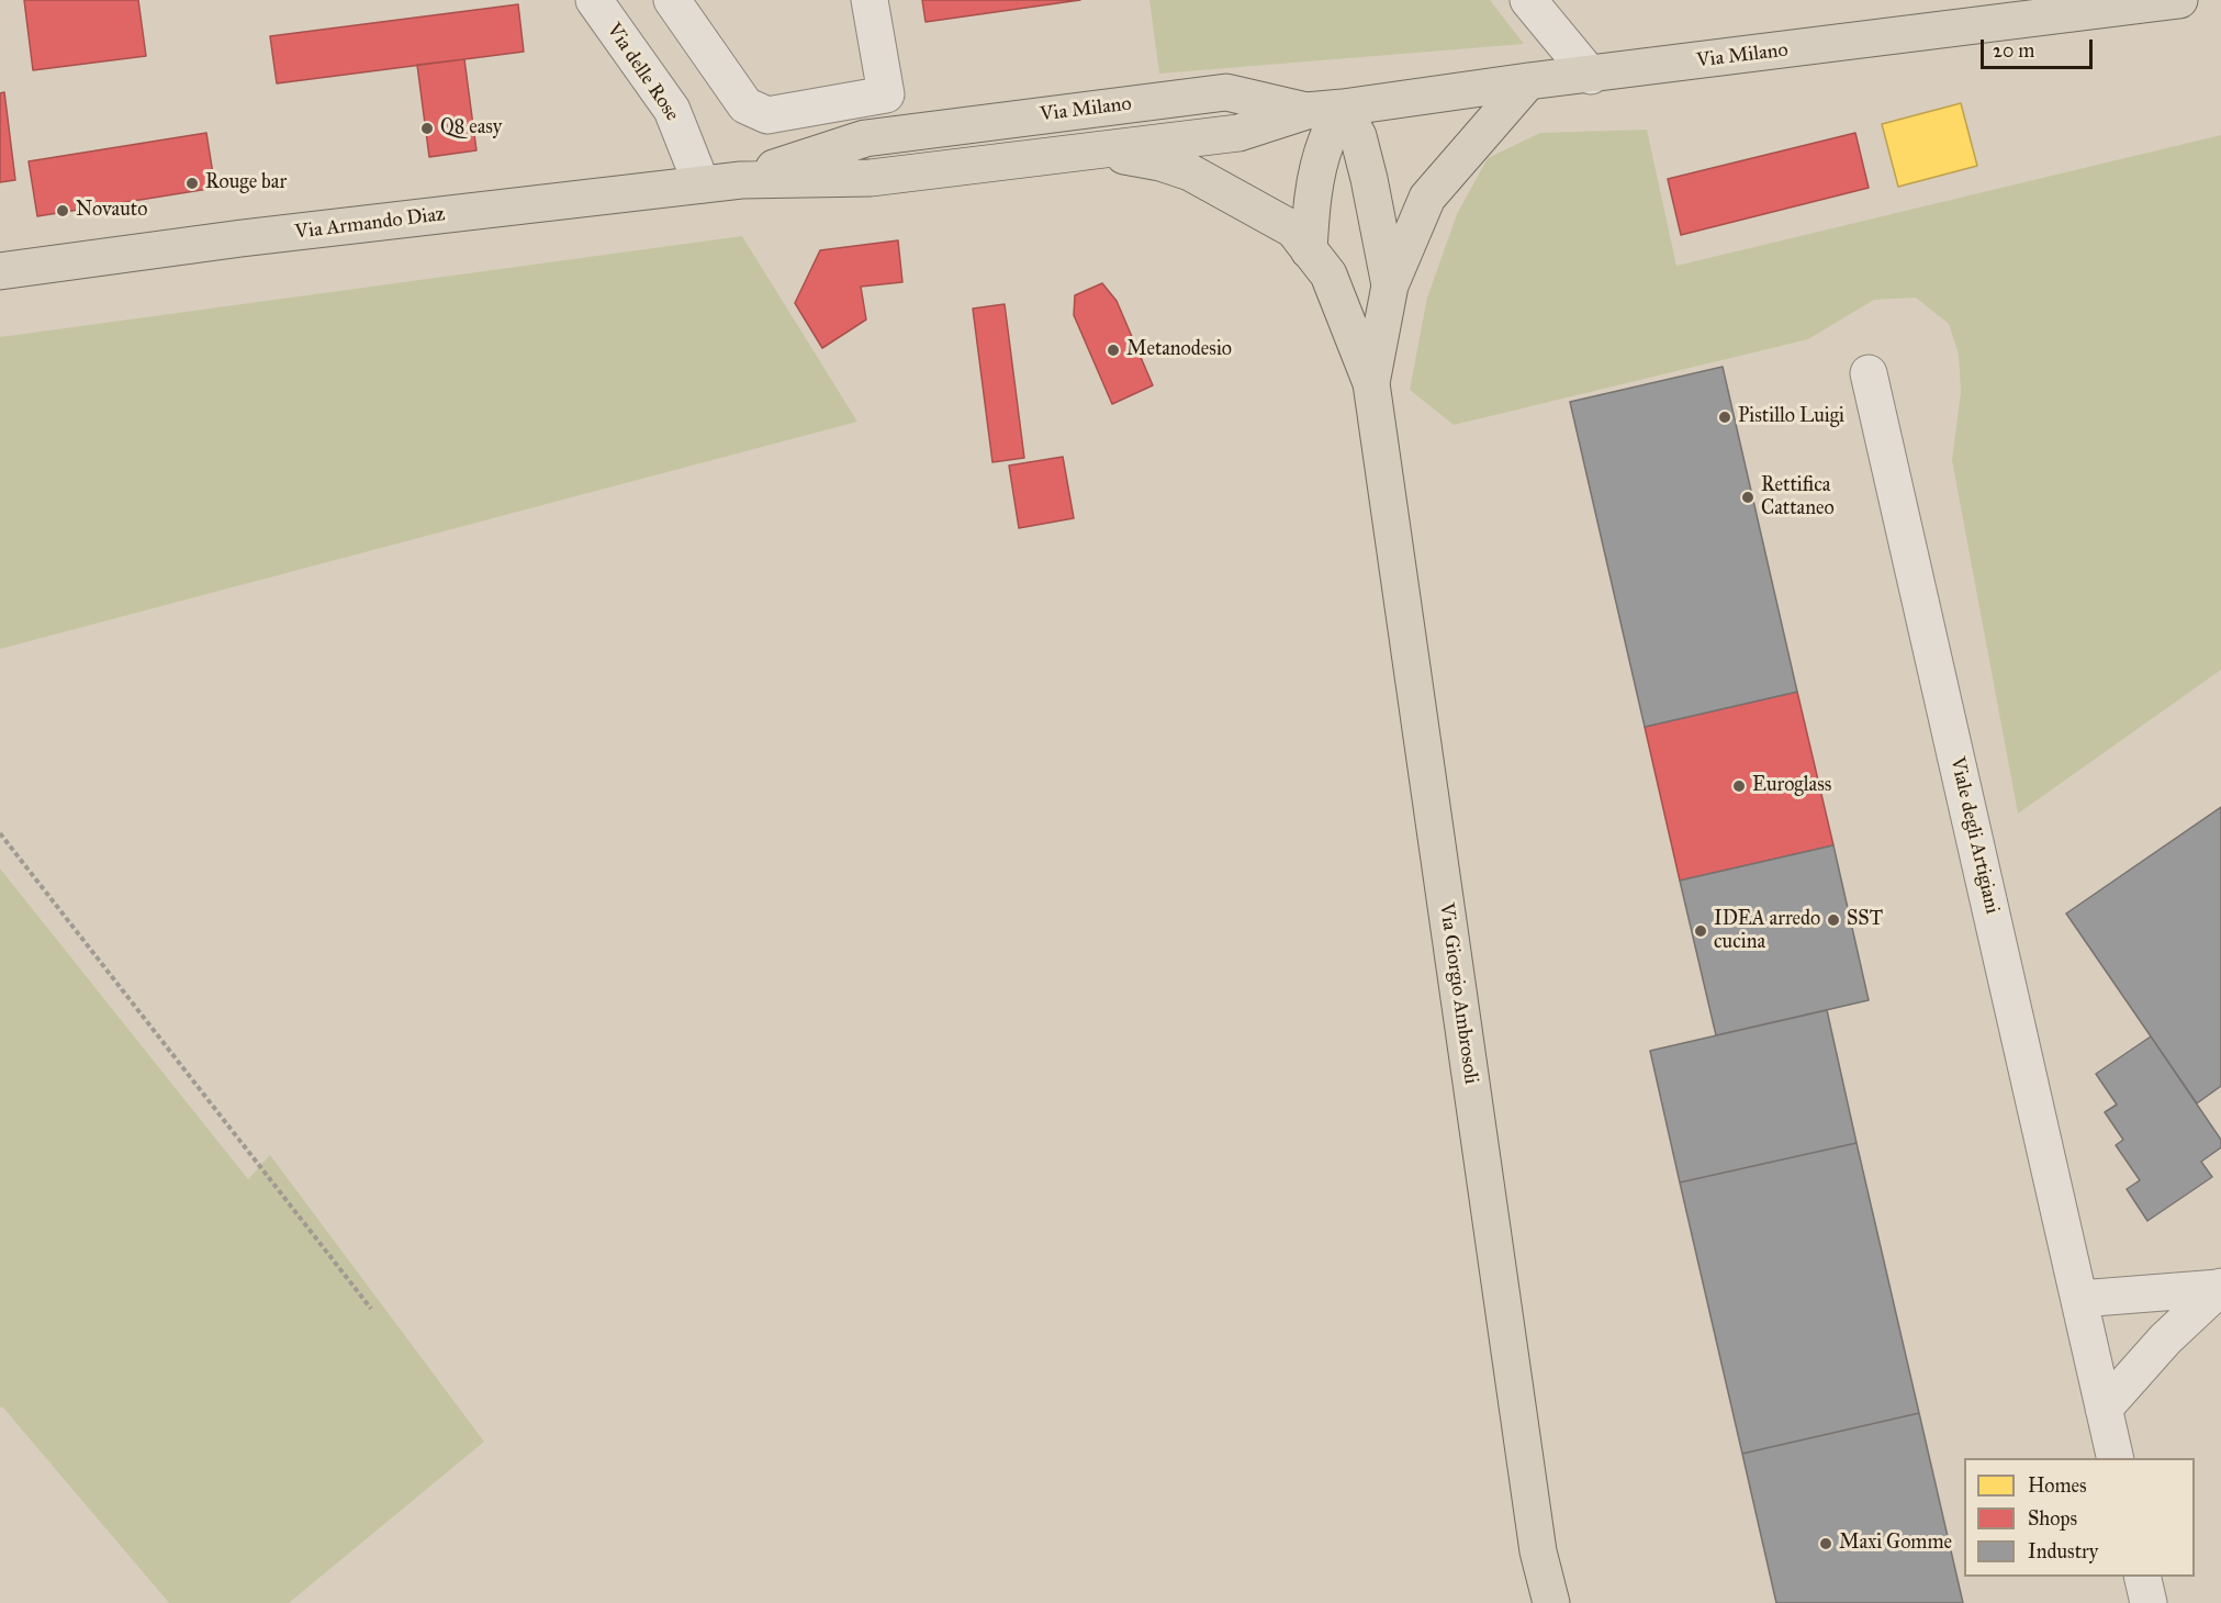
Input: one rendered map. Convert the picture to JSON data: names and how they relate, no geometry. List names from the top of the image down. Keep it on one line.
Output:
{"streets":{"main road":["Via Milano","Via Armando Diaz","Via Giorgio Ambrosoli"],"street":["Via delle Rose","Viale degli Artigiani"]},"crossings":[["Via Milano","Via Armando Diaz"],["Via Milano","Via Giorgio Ambrosoli"],["Via delle Rose","Via Armando Diaz"]],"places":["Q8 easy","Rouge bar","Novauto","Metanodesio","Pistillo Luigi","Rettifica Cattaneo","Euroglass","SST","IDEA arredo cucina","Maxi Gomme"],"legend":["Homes","Shops","Industry"],"scale_bar":"20 m"}
